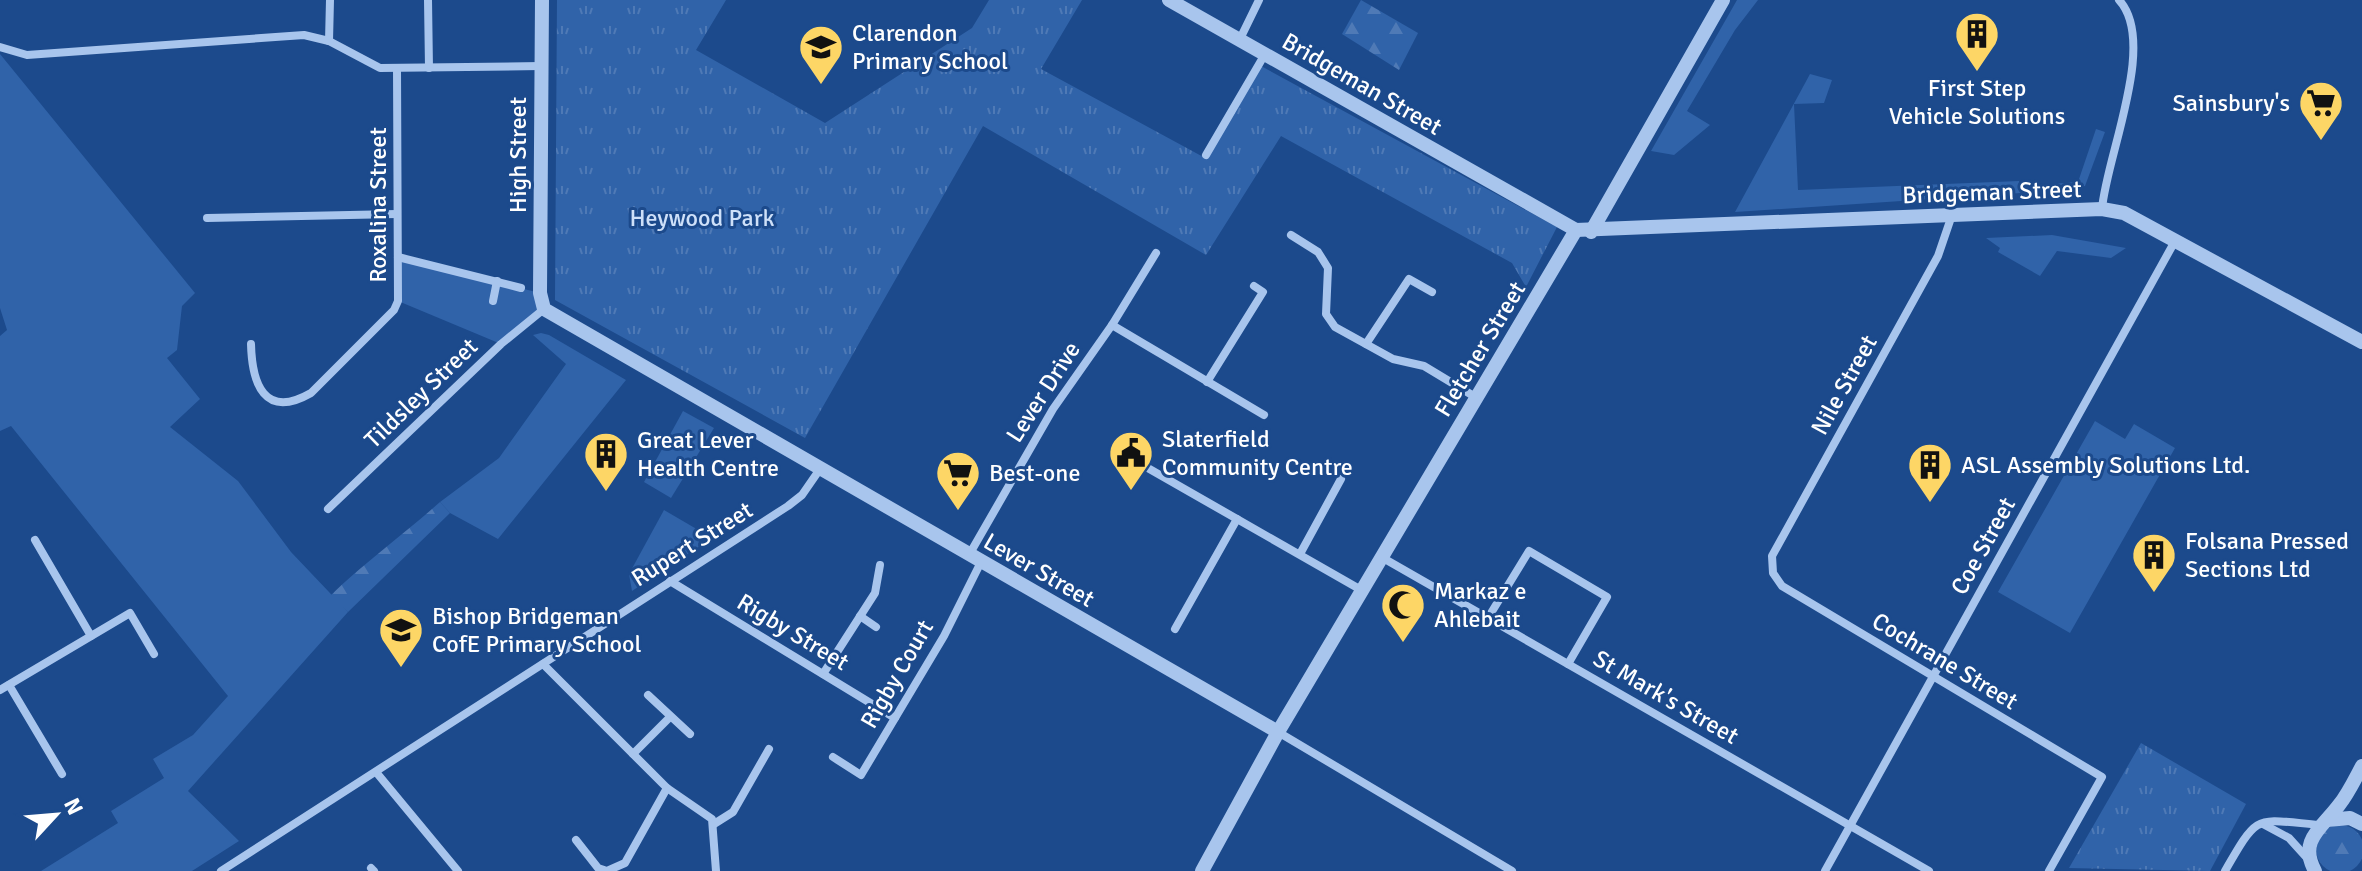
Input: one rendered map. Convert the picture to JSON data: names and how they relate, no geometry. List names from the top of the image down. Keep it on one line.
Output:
{"streets":{"street":["Bridgeman Street","High Street","Roxalina Street","Fletcher Street","Nile Street","Lever Drive","Tildsley Street","Rupert Street","Coe Street","Lever Street","Rigby Street","Cochrane Street","Rigby Court","St Mark's Street"]},"crossings":[["Bridgeman Street","Fletcher Street"],["Bridgeman Street","Nile Street"],["Bridgeman Street","Coe Street"],["High Street","Tildsley Street"],["High Street","Lever Street"],["Fletcher Street","Lever Street"],["Fletcher Street","St Mark's Street"],["Nile Street","Cochrane Street"],["Lever Drive","Lever Street"],["Lever Drive","Rigby Court"],["Tildsley Street","Lever Street"],["Rupert Street","Lever Street"],["Rupert Street","Rigby Street"],["Coe Street","Cochrane Street"],["Coe Street","St Mark's Street"],["Lever Street","Rigby Court"],["Rigby Street","Rigby Court"]],"parks":["Heywood Park"],"places":{"building":["First Step Vehicle Solutions","Great Lever Health Centre","ASL Assembly Solutions Ltd.","Folsana Pressed Sections Ltd"],"school or university":["Clarendon Primary School","Bishop Bridgeman CofE Primary School"],"supermarket":["Sainsbury's","Best-one"],"public building":["Slaterfield Community Centre"],"mosque":["Markaz e Ahlebait"]},"north":"top right"}
